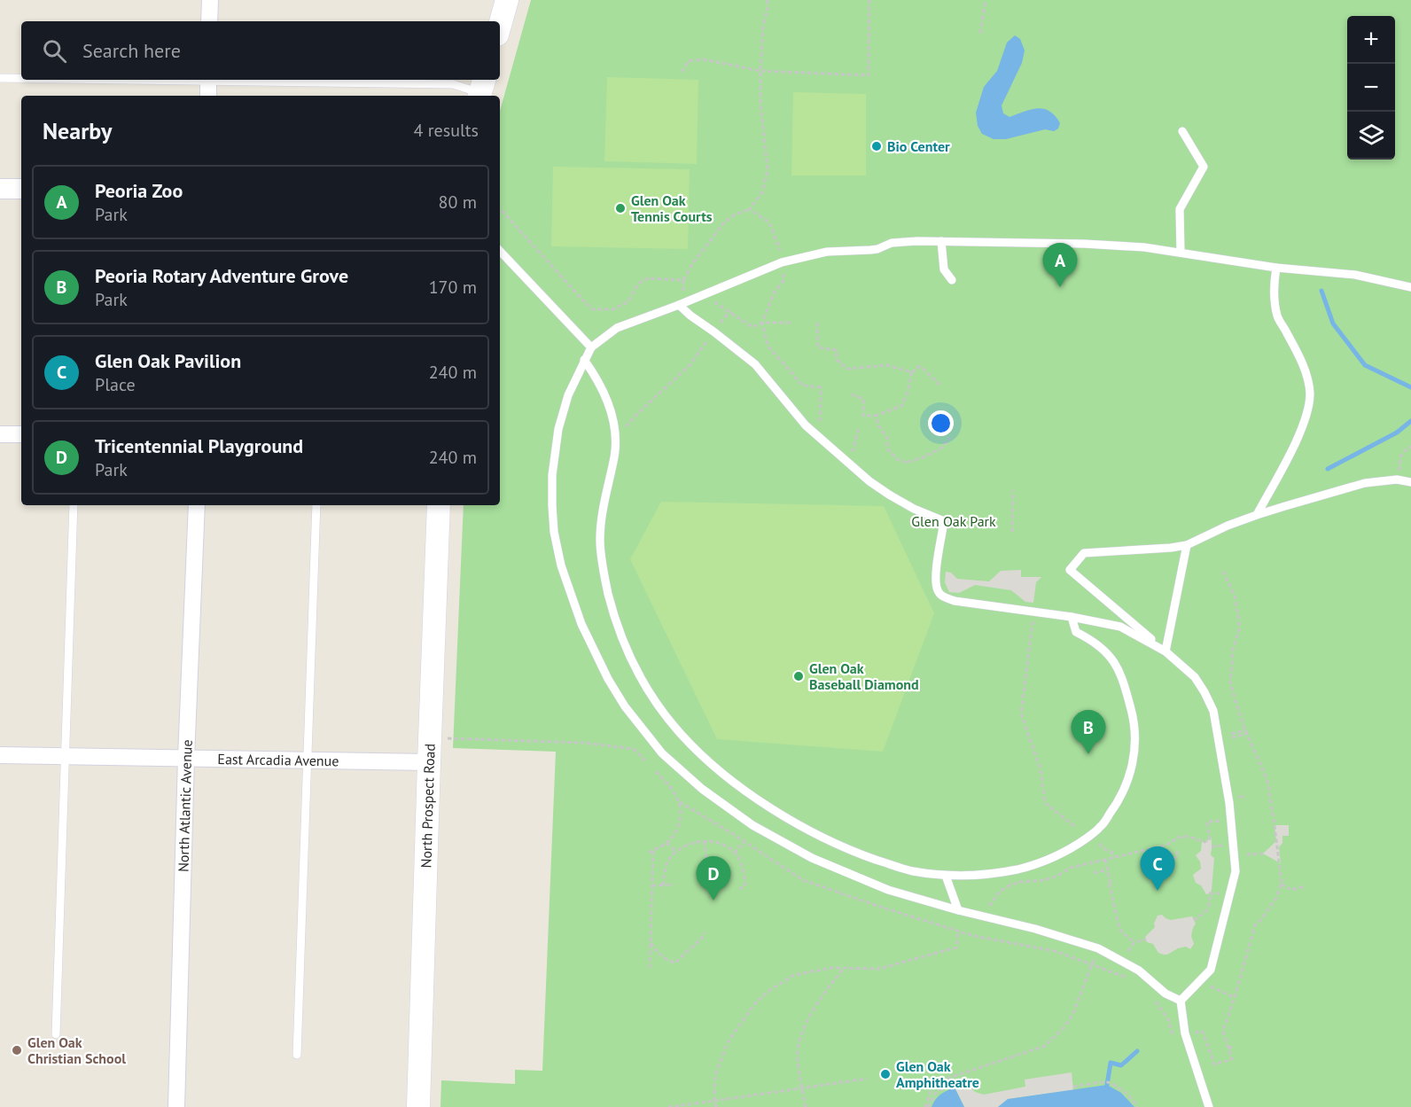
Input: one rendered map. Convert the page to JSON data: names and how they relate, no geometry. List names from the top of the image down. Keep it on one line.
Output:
{"streets":{"main road":["North Prospect Road"],"street":["East Arcadia Avenue","North Atlantic Avenue"]},"crossings":[["East Arcadia Avenue","North Atlantic Avenue"],["East Arcadia Avenue","North Prospect Road"]],"parks":["Glen Oak Park"],"places":["Bio Center","Glen Oak Tennis Courts","Glen Oak Baseball Diamond","Glen Oak Christian School","Glen Oak Amphitheatre"],"page":{"map_buttons":["+","−"],"search":"Search here","heading":["Nearby","4 results"],"list":[{"mark":"A","name":"Peoria Zoo","note":"Park","value":"80 m"},{"mark":"B","name":"Peoria Rotary Adventure Grove","note":"Park","value":"170 m"},{"mark":"C","name":"Glen Oak Pavilion","note":"Place","value":"240 m"},{"mark":"D","name":"Tricentennial Playground","note":"Park","value":"240 m"}],"pins":["A","B","C","D"]}}
